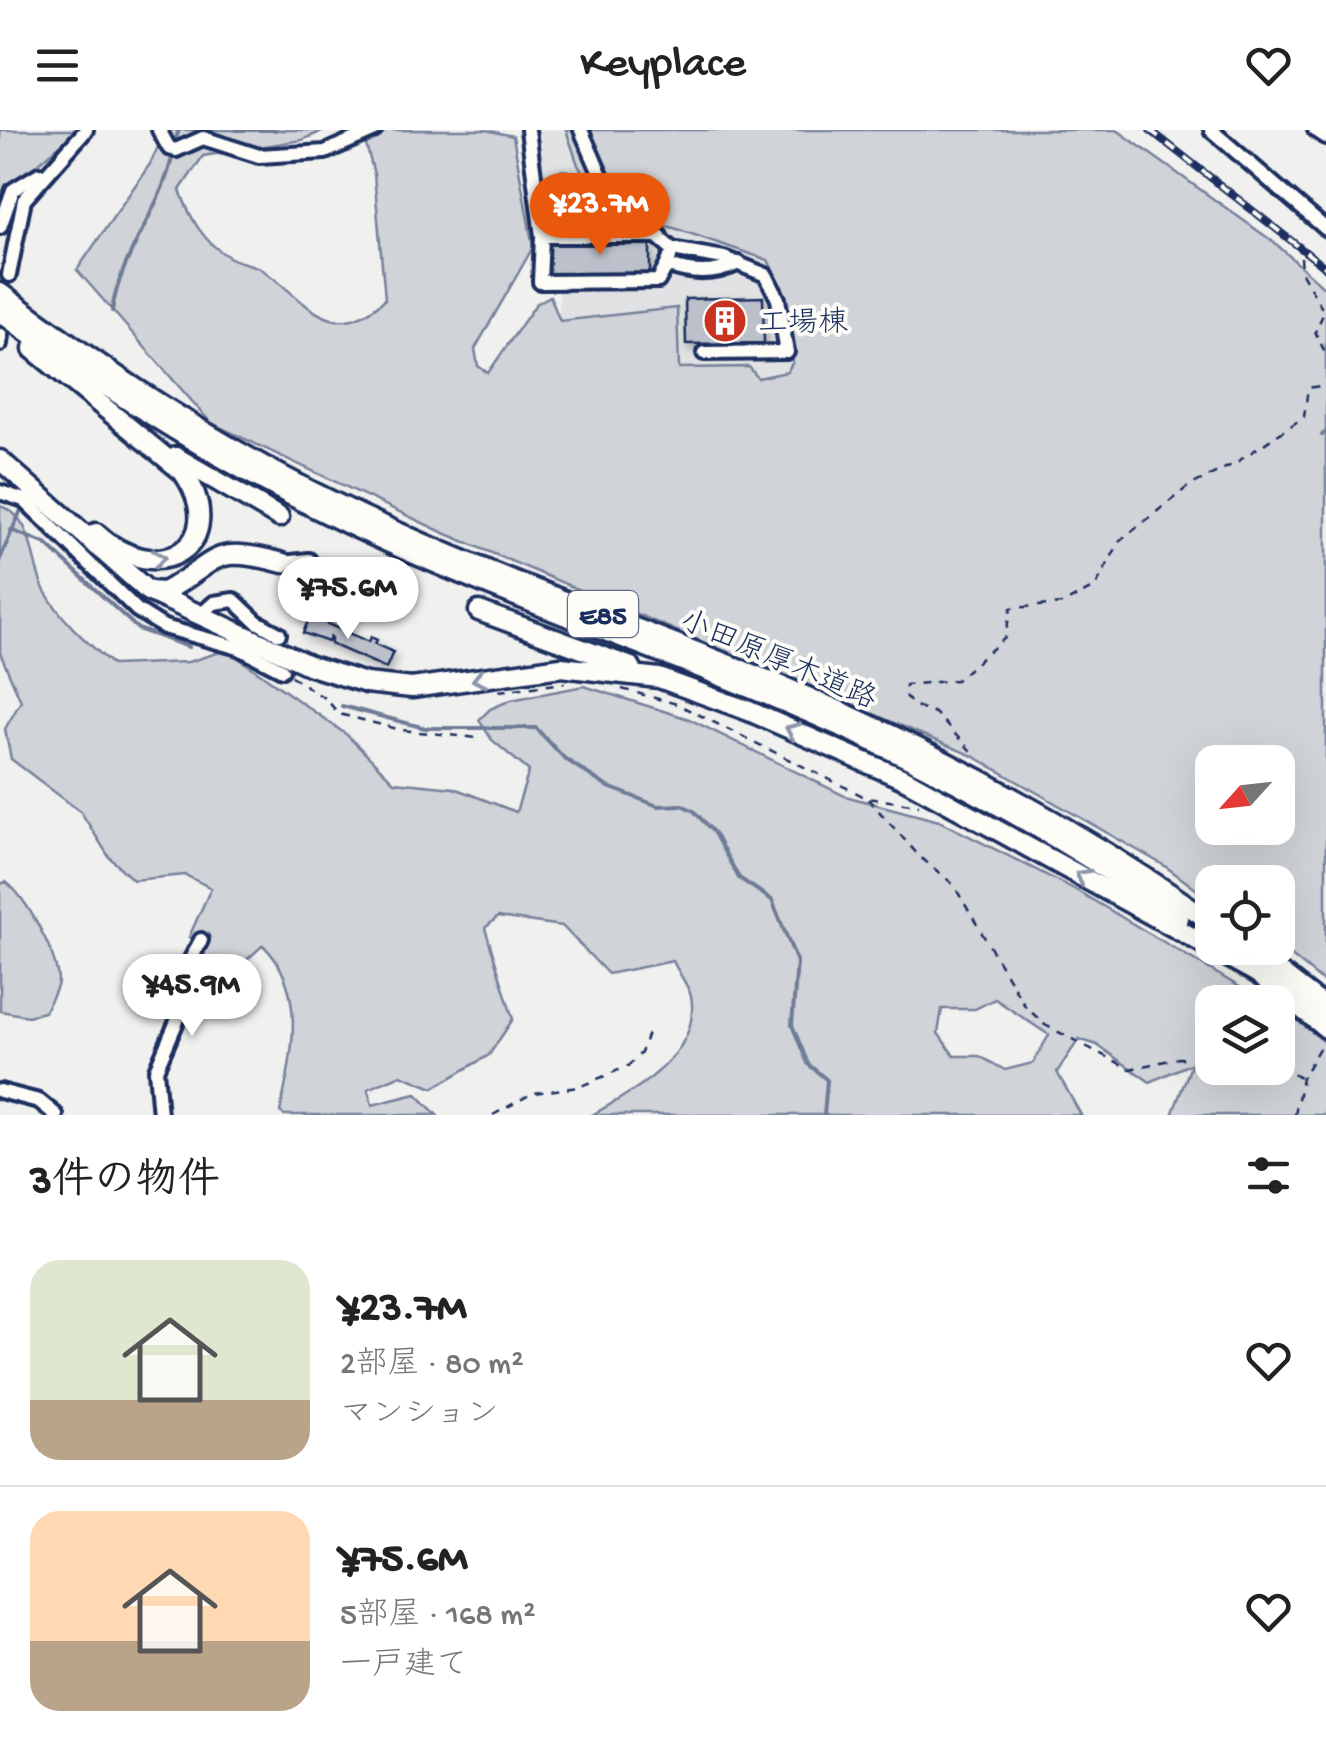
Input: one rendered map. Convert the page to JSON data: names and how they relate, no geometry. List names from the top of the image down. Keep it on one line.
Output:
{"streets":{"highway":["E85","小田原厚木道路"]},"places":{"building":["工場棟"]},"north":"bottom left","page":{"header":"Keyplace","price":["¥23.7M","¥75.6M","¥45.9M"],"heading":"3件の物件","list":[{"name":"¥23.7M","note":"2部屋 · 80 m² · マンション"},{"name":"¥75.6M","note":"5部屋 · 168 m² · 一戸建て"}]}}
